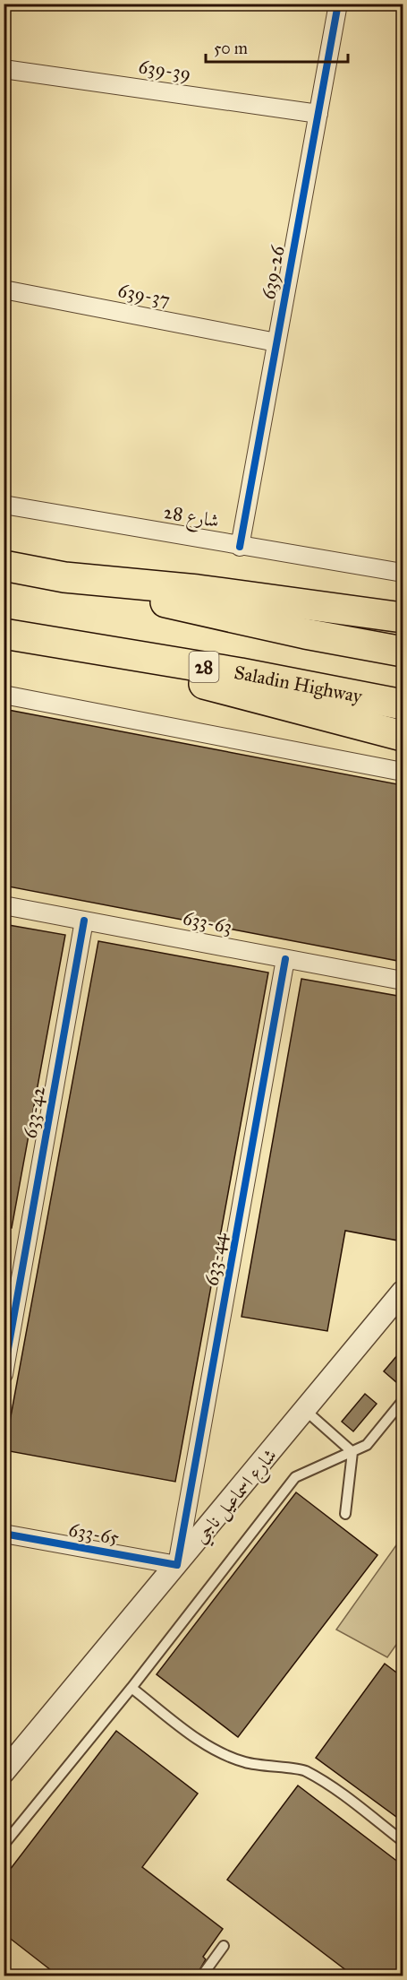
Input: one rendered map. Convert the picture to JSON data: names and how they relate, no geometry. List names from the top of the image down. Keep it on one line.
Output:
{"streets":{"highway":["28","Saladin Highway"],"street":["639-39","639-26","639-37","شارع 28","633-63","633-42","633-44","شارع اسماعيل ناجي","633-65"]},"crossings":[["639-39","639-26"],["639-26","639-37"],["639-26","شارع 28"],["633-63","633-42"],["633-63","633-44"],["633-44","شارع اسماعيل ناجي"],["633-44","633-65"],["شارع اسماعيل ناجي","633-65"]],"scale_bar":"50 m"}
